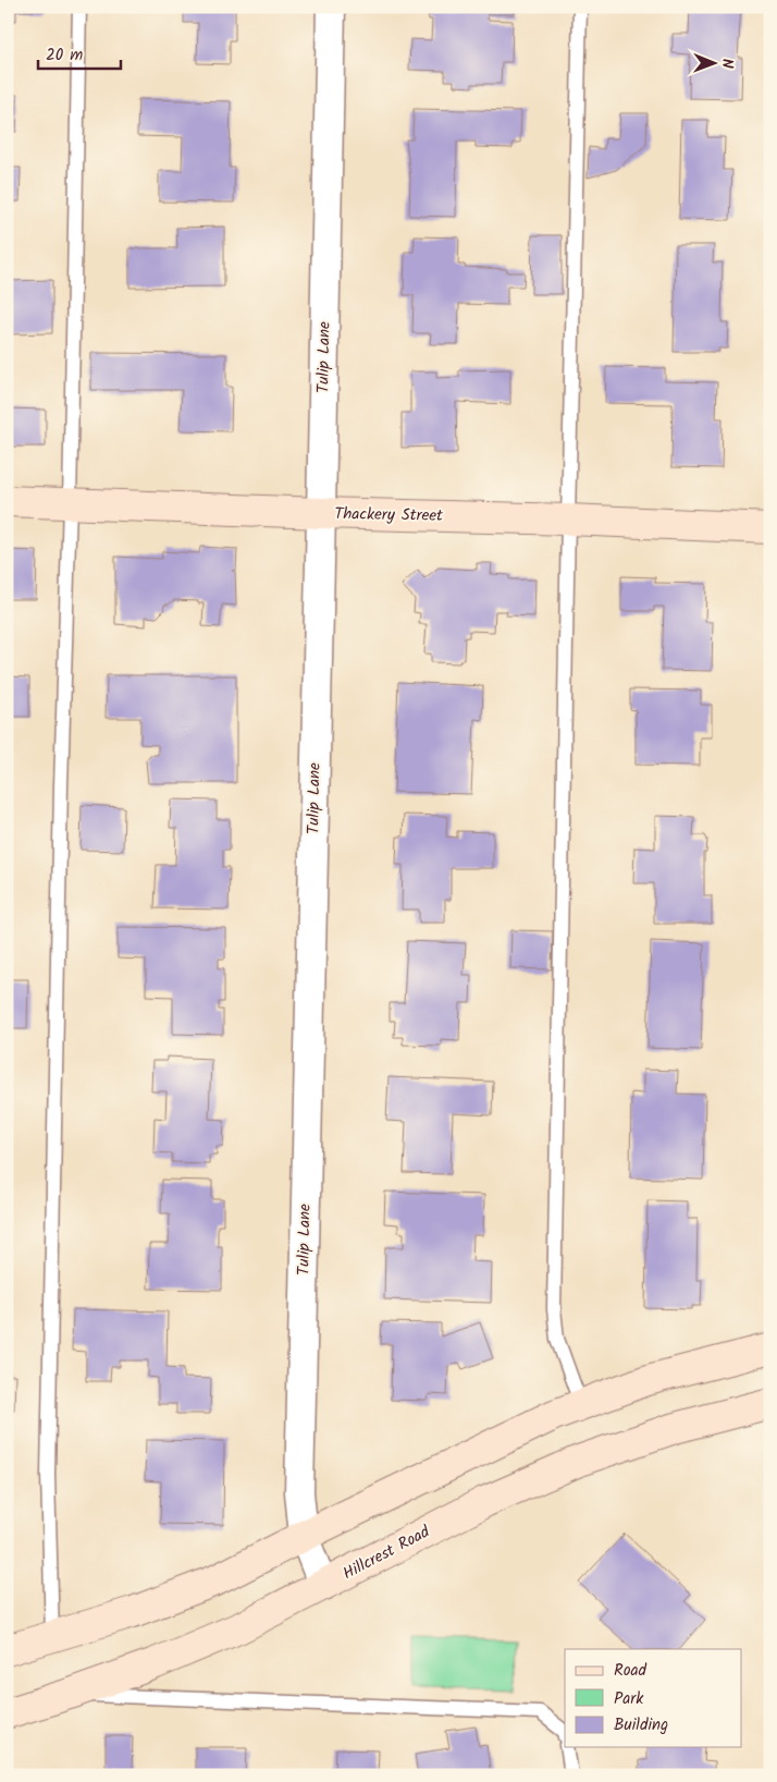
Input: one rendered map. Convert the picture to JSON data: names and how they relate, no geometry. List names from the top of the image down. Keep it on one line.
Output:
{"streets":{"main road":["Thackery Street","Hillcrest Road"],"street":["Tulip Lane"]},"crossings":[["Tulip Lane","Thackery Street"],["Tulip Lane","Hillcrest Road"]],"legend":["Road","Park","Building"],"scale_bar":"20 m","north":"right"}
